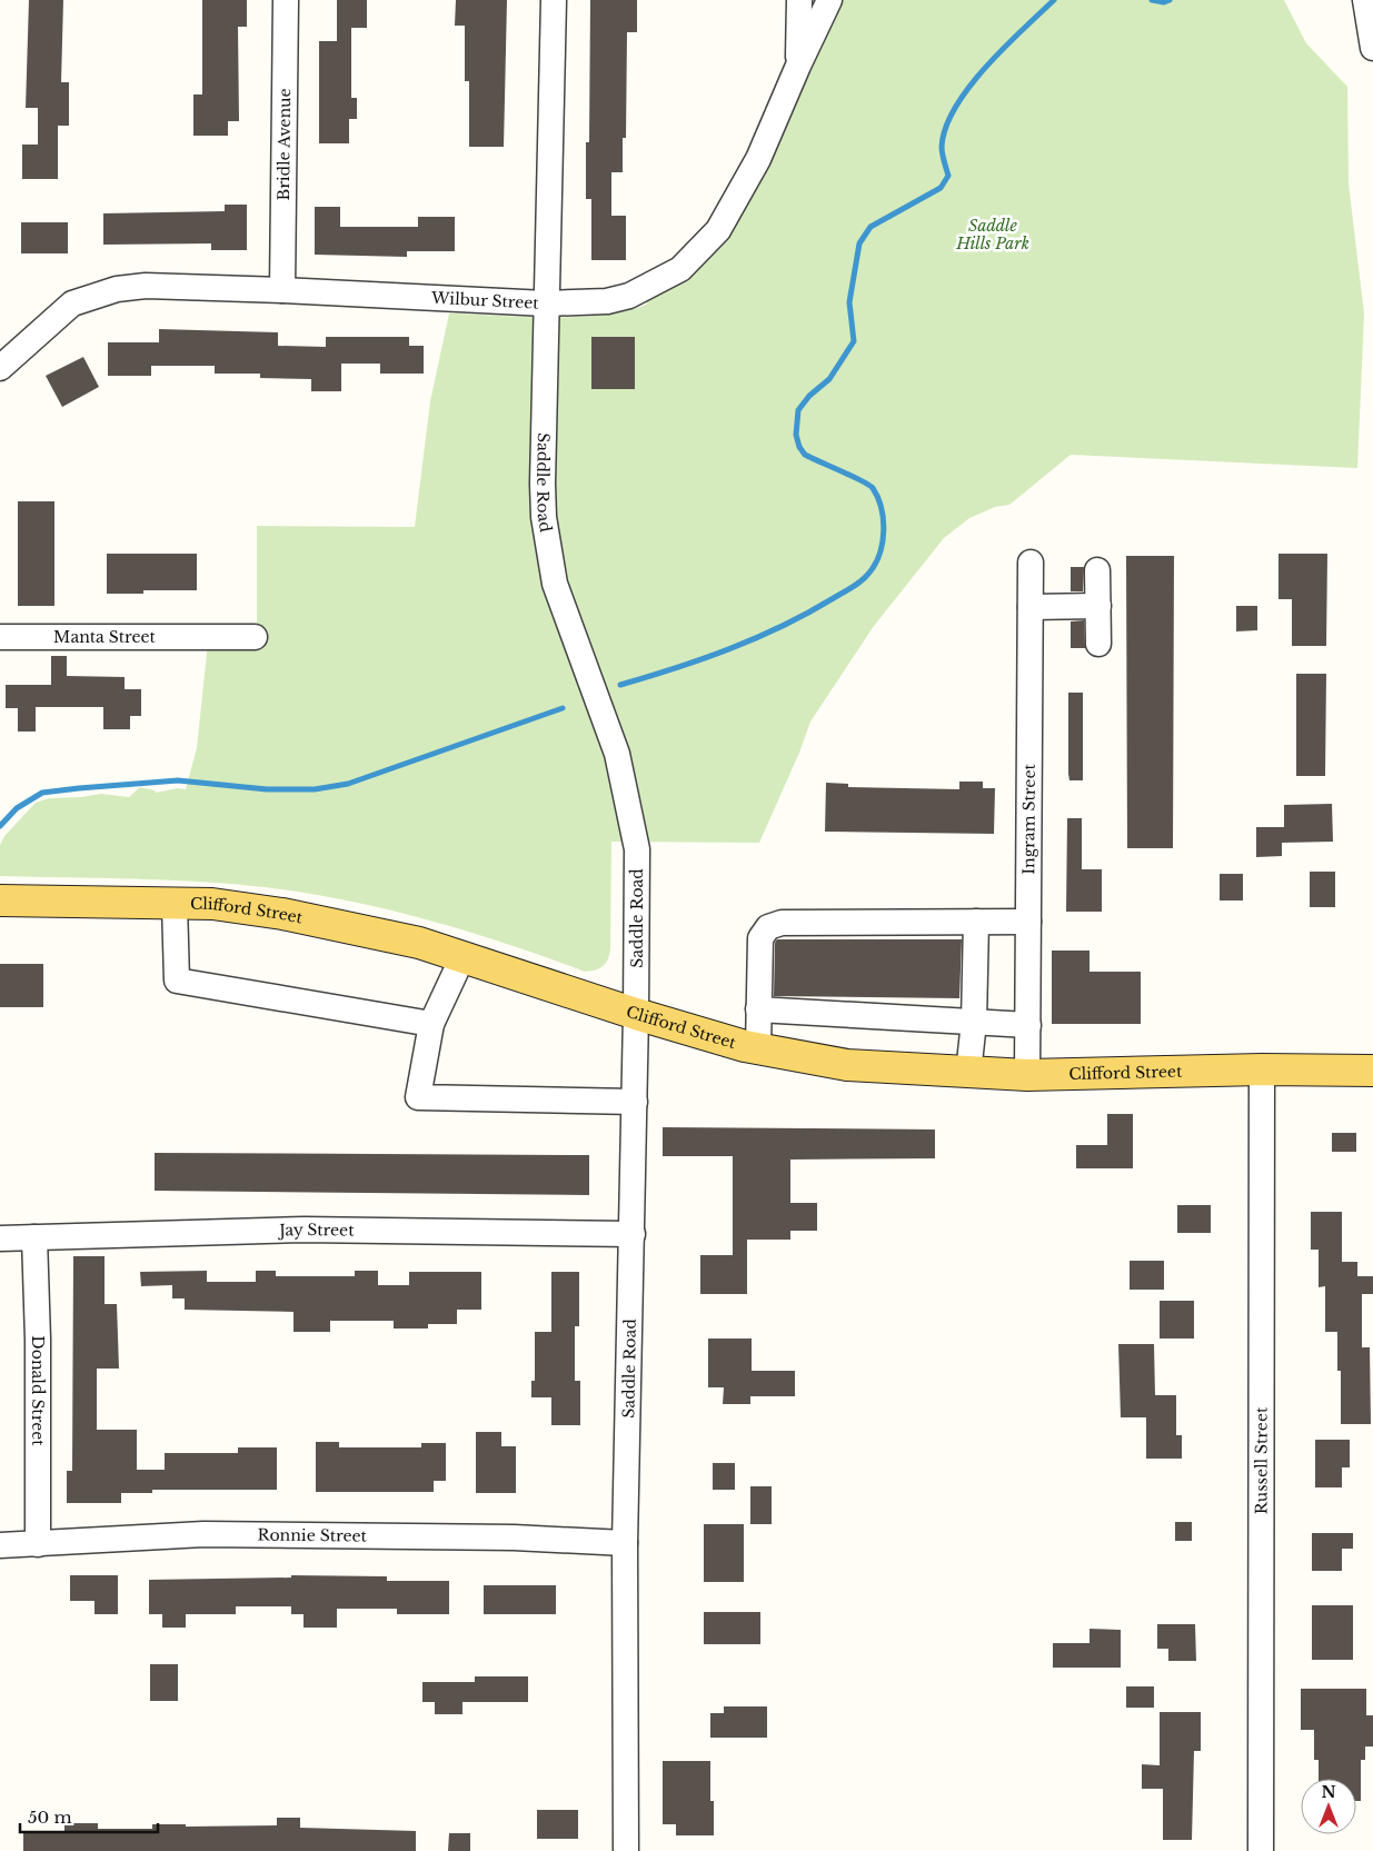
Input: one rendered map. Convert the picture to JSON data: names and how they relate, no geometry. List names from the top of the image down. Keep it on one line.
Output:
{"streets":{"main road":["Clifford Street"],"street":["Bridle Avenue","Wilbur Street","Saddle Road","Manta Street","Ingram Street","Jay Street","Donald Street","Russell Street","Ronnie Street"]},"crossings":[["Bridle Avenue","Wilbur Street"],["Wilbur Street","Saddle Road"],["Saddle Road","Clifford Street"],["Saddle Road","Jay Street"],["Saddle Road","Ronnie Street"],["Ingram Street","Clifford Street"],["Clifford Street","Russell Street"],["Jay Street","Donald Street"],["Donald Street","Ronnie Street"]],"parks":["Saddle Hills Park"],"scale_bar":"50 m","north":"top"}
